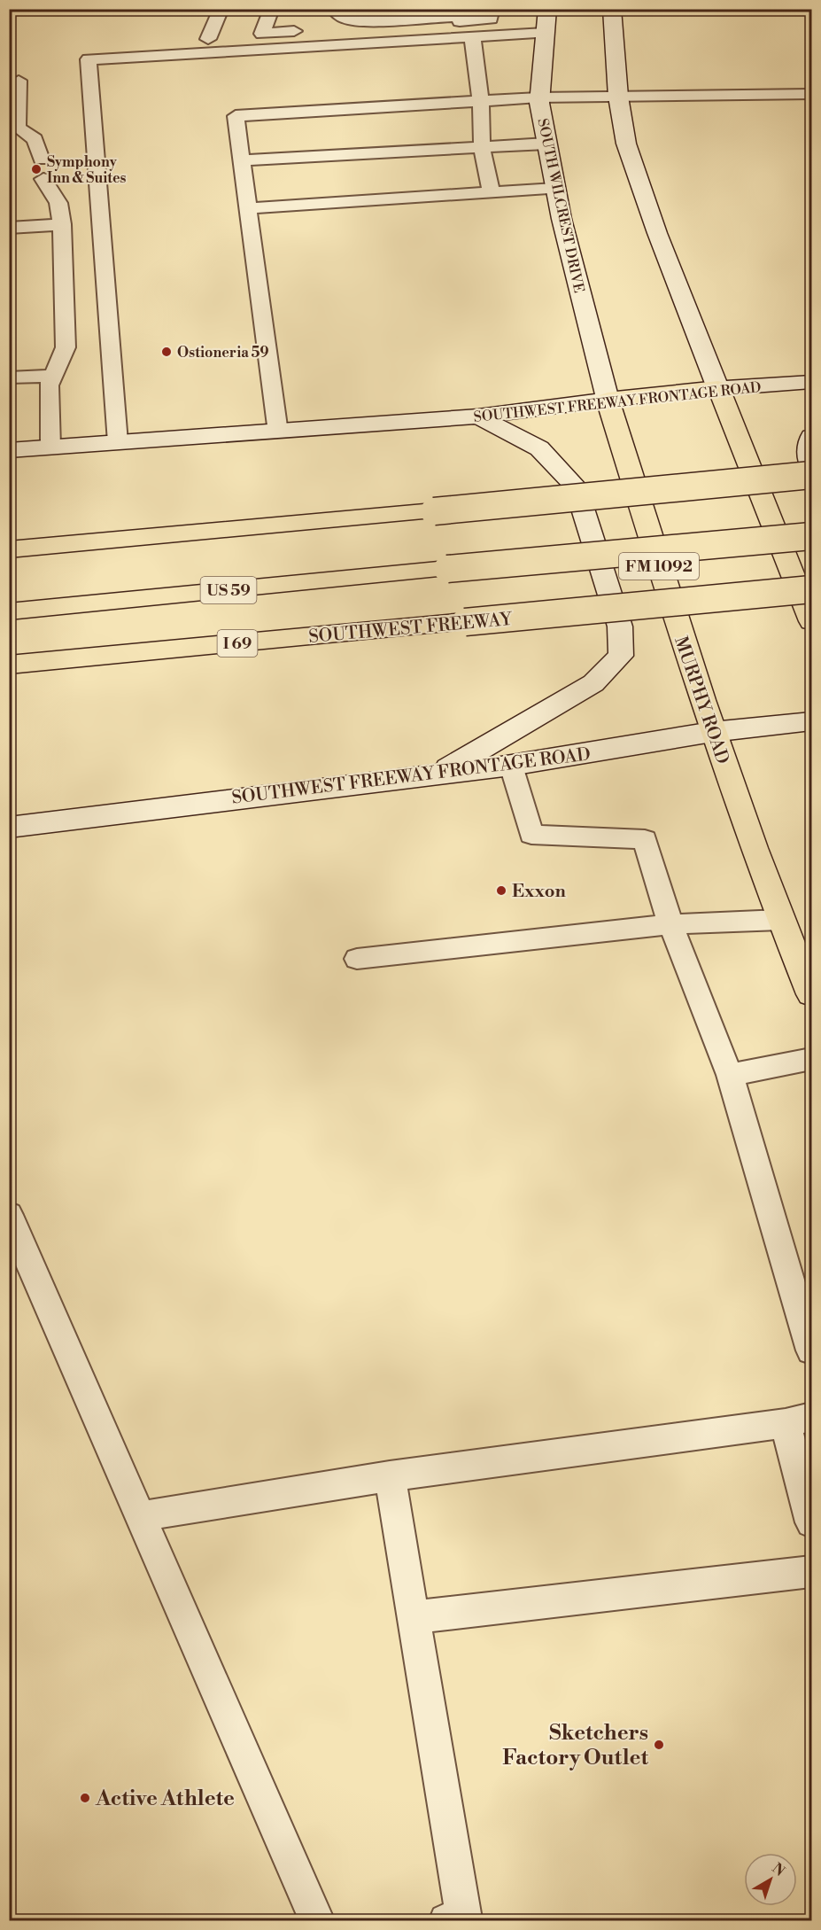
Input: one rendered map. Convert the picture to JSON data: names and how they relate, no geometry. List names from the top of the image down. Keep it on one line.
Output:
{"streets":{"main road":["SOUTH WILCREST DRIVE","SOUTHWEST FREEWAY FRONTAGE ROAD","FM 1092","US 59","SOUTHWEST FREEWAY","I 69","MURPHY ROAD"]},"crossings":[["SOUTH WILCREST DRIVE","SOUTHWEST FREEWAY FRONTAGE ROAD"],["SOUTH WILCREST DRIVE","MURPHY ROAD"],["SOUTHWEST FREEWAY FRONTAGE ROAD","MURPHY ROAD"]],"places":["Symphony Inn & Suites","Ostioneria 59","Exxon","Sketchers Factory Outlet","Active Athlete"],"north":"top right"}
